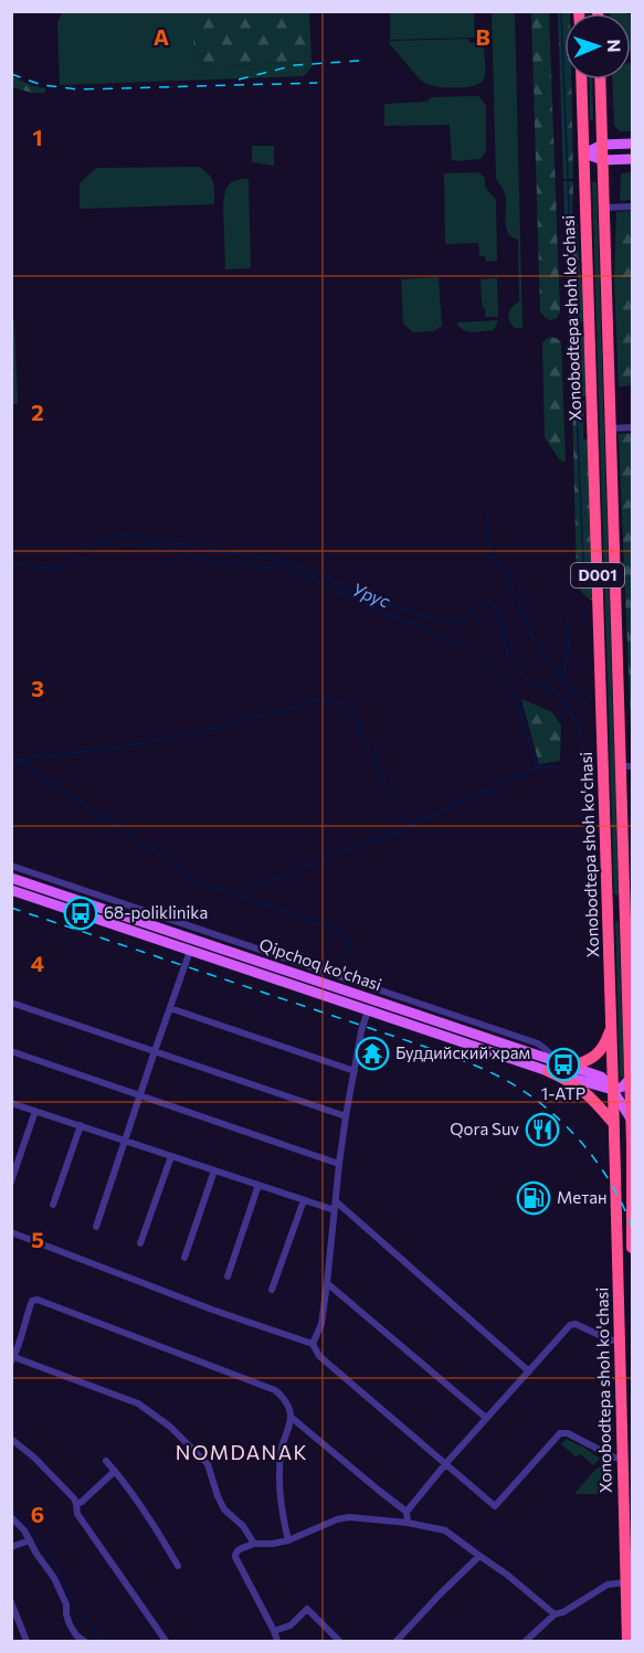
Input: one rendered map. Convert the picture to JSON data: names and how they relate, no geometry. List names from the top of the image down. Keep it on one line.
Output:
{"streets":{"highway":["Xonobodtepa shoh ko'chasi","D001"],"main road":["Qipchoq ko'chasi"]},"crossings":[["Xonobodtepa shoh ko'chasi","Qipchoq ko'chasi"]],"districts":["NOMDANAK"],"water":["Урус"],"places":{"bus stop":["68-poliklinika","1-ATP"],"temple":["Буддийский храм"],"restaurant":["Qora Suv"],"fuel station":["Метан"]},"north":"right","grid":{"columns":["A","B"],"rows":["1","2","3","4","5","6"]}}
